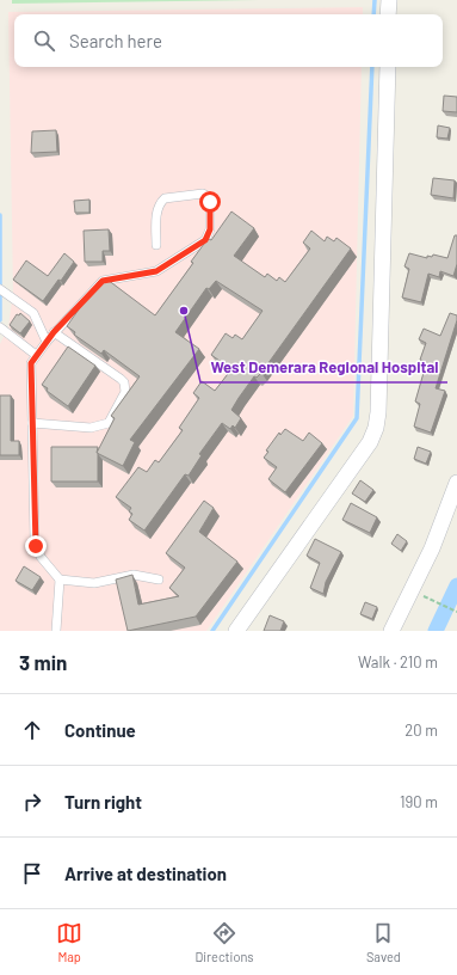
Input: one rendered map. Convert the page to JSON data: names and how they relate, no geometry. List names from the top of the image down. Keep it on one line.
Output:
{"places":["West Demerara Regional Hospital"],"page":{"search":"Search here","heading":["3 min","Walk · 210 m"],"list":[["Continue","20 m"],["Turn right","190 m"],"Arrive at destination"],"nav":["Map","Directions","Saved"]}}
